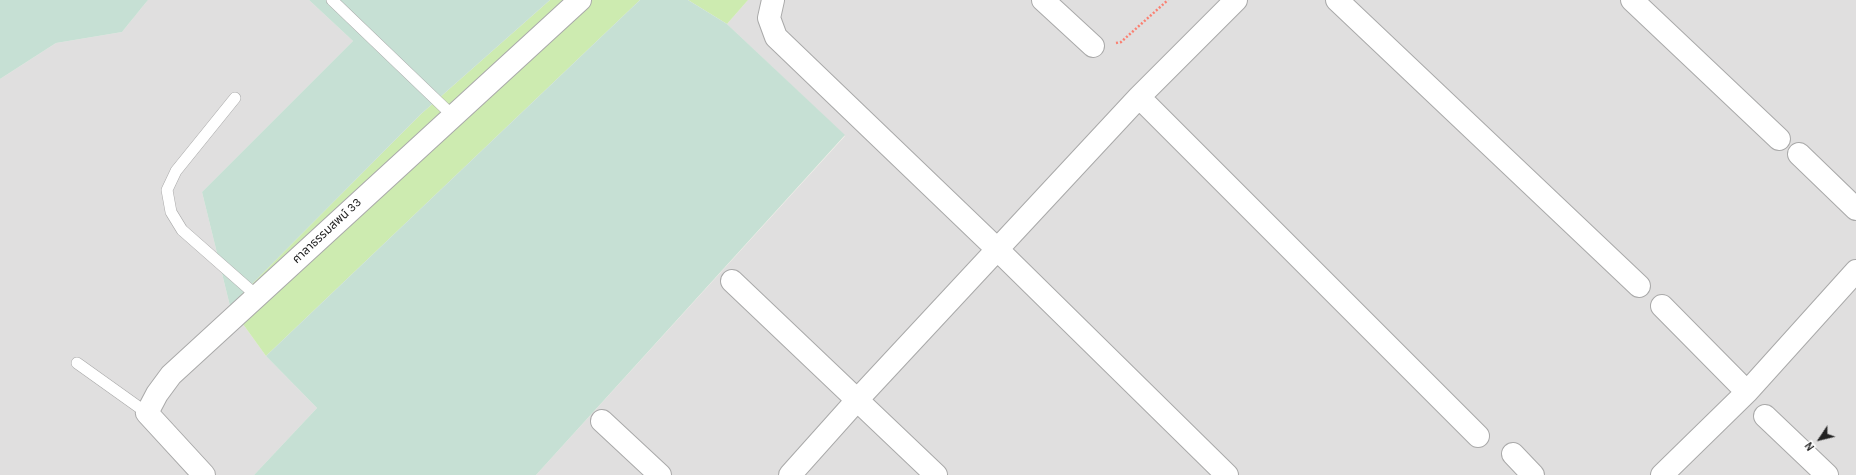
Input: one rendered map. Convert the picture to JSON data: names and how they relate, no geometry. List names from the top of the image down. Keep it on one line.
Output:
{"streets":{"street":["ศาลาธรรมสพน์ 33"]},"north":"bottom left"}
